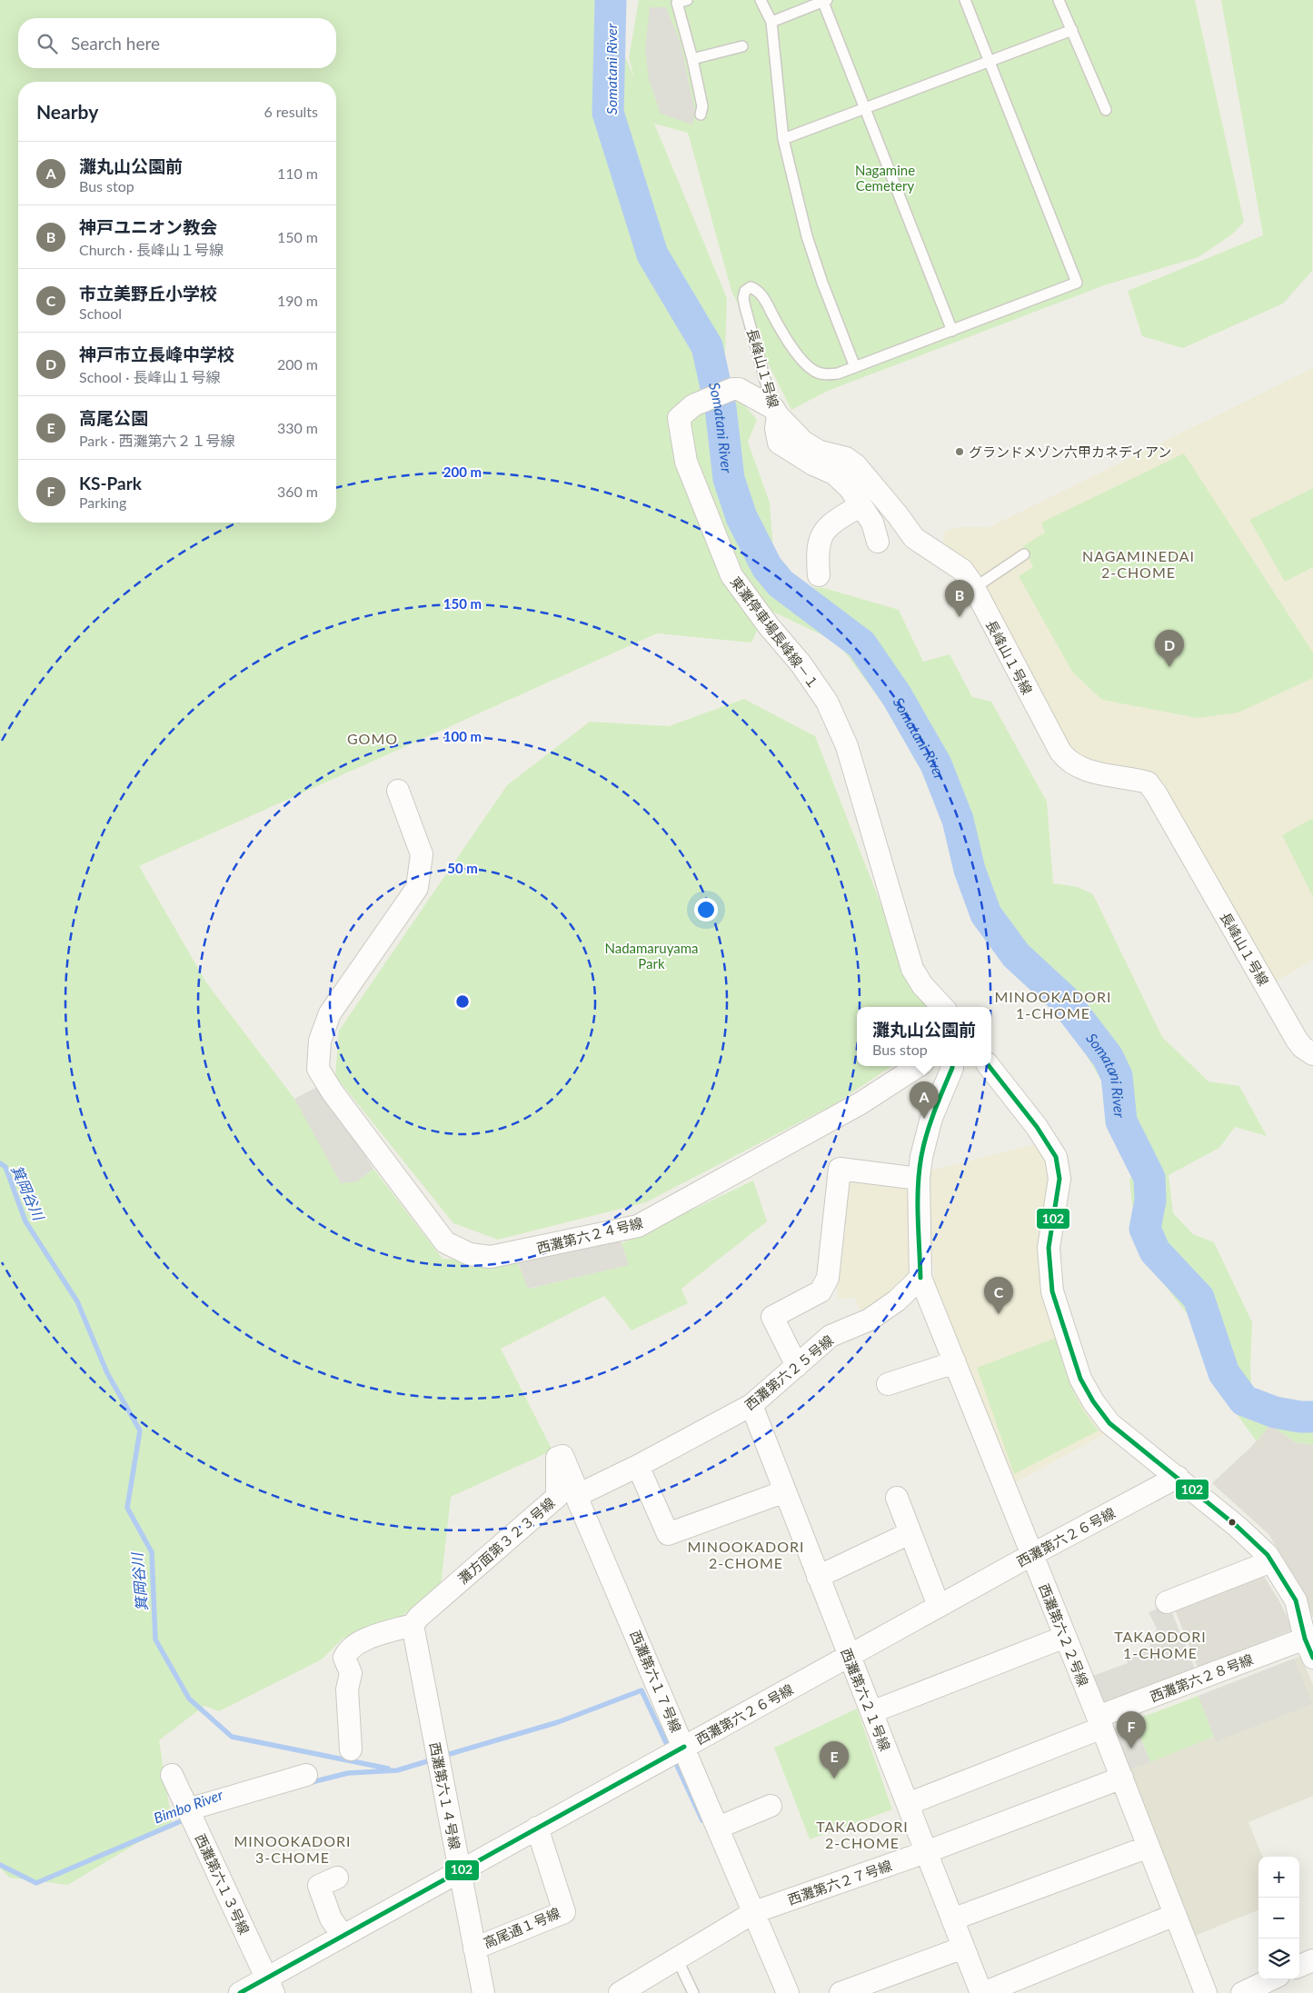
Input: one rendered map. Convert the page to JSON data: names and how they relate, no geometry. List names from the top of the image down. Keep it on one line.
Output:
{"streets":{"street":["長峰山１号線","東灘停車場長峰線－１","西灘第六２４号線","西灘第六２５号線","西灘第六２６号線","灘方面第３２３号線","西灘第六２２号線","西灘第六２８号線","西灘第六１７号線","西灘第六２１号線","西灘第六１４号線","西灘第六２７号線","西灘第六１３号線","高尾通１号線"]},"crossings":[["長峰山１号線","東灘停車場長峰線－１"],["西灘第六２５号線","灘方面第３２３号線"],["西灘第六２５号線","西灘第六２２号線"],["西灘第六２５号線","西灘第六１７号線"],["西灘第六２５号線","西灘第六２１号線"],["西灘第六２６号線","西灘第六２２号線"],["西灘第六２６号線","西灘第六１７号線"],["西灘第六２６号線","西灘第六２１号線"],["西灘第六２６号線","西灘第六１４号線"],["西灘第六２６号線","西灘第六１３号線"],["西灘第六２６号線","高尾通１号線"],["灘方面第３２３号線","西灘第六１７号線"],["灘方面第３２３号線","西灘第六１４号線"],["西灘第六２２号線","西灘第六２８号線"],["西灘第六２２号線","西灘第六２７号線"],["西灘第六２８号線","西灘第六２１号線"],["西灘第六１７号線","西灘第六２７号線"],["西灘第六２１号線","西灘第六２７号線"],["西灘第六１４号線","高尾通１号線"]],"districts":["NAGAMINEDAI 2-CHOME","GOMO","MINOOKADORI 1-CHOME","MINOOKADORI 2-CHOME","TAKAODORI 1-CHOME","TAKAODORI 2-CHOME","MINOOKADORI 3-CHOME"],"water":["Somatani River","箕岡谷川","Bimbo River"],"parks":["Nagamine Cemetery","Nadamaruyama Park"],"places":["グランドメゾン六甲カネディアン"],"lines":["transit line 102"],"page":{"search":"Search here","heading":["Nearby","6 results"],"list":[{"mark":"A","name":"灘丸山公園前","note":"Bus stop","value":"110 m"},{"mark":"B","name":"神戸ユニオン教会","note":"Church · 長峰山１号線","value":"150 m"},{"mark":"C","name":"市立美野丘小学校","note":"School","value":"190 m"},{"mark":"D","name":"神戸市立長峰中学校","note":"School · 長峰山１号線","value":"200 m"},{"mark":"E","name":"高尾公園","note":"Park · 西灘第六２１号線","value":"330 m"},{"mark":"F","name":"KS-Park","note":"Parking","value":"360 m"}],"pins":["B","D","A","C","F","E"],"popup":["灘丸山公園前","Bus stop"],"map_buttons":["+","−"]},"rings":["200 m","150 m","100 m","50 m"]}
